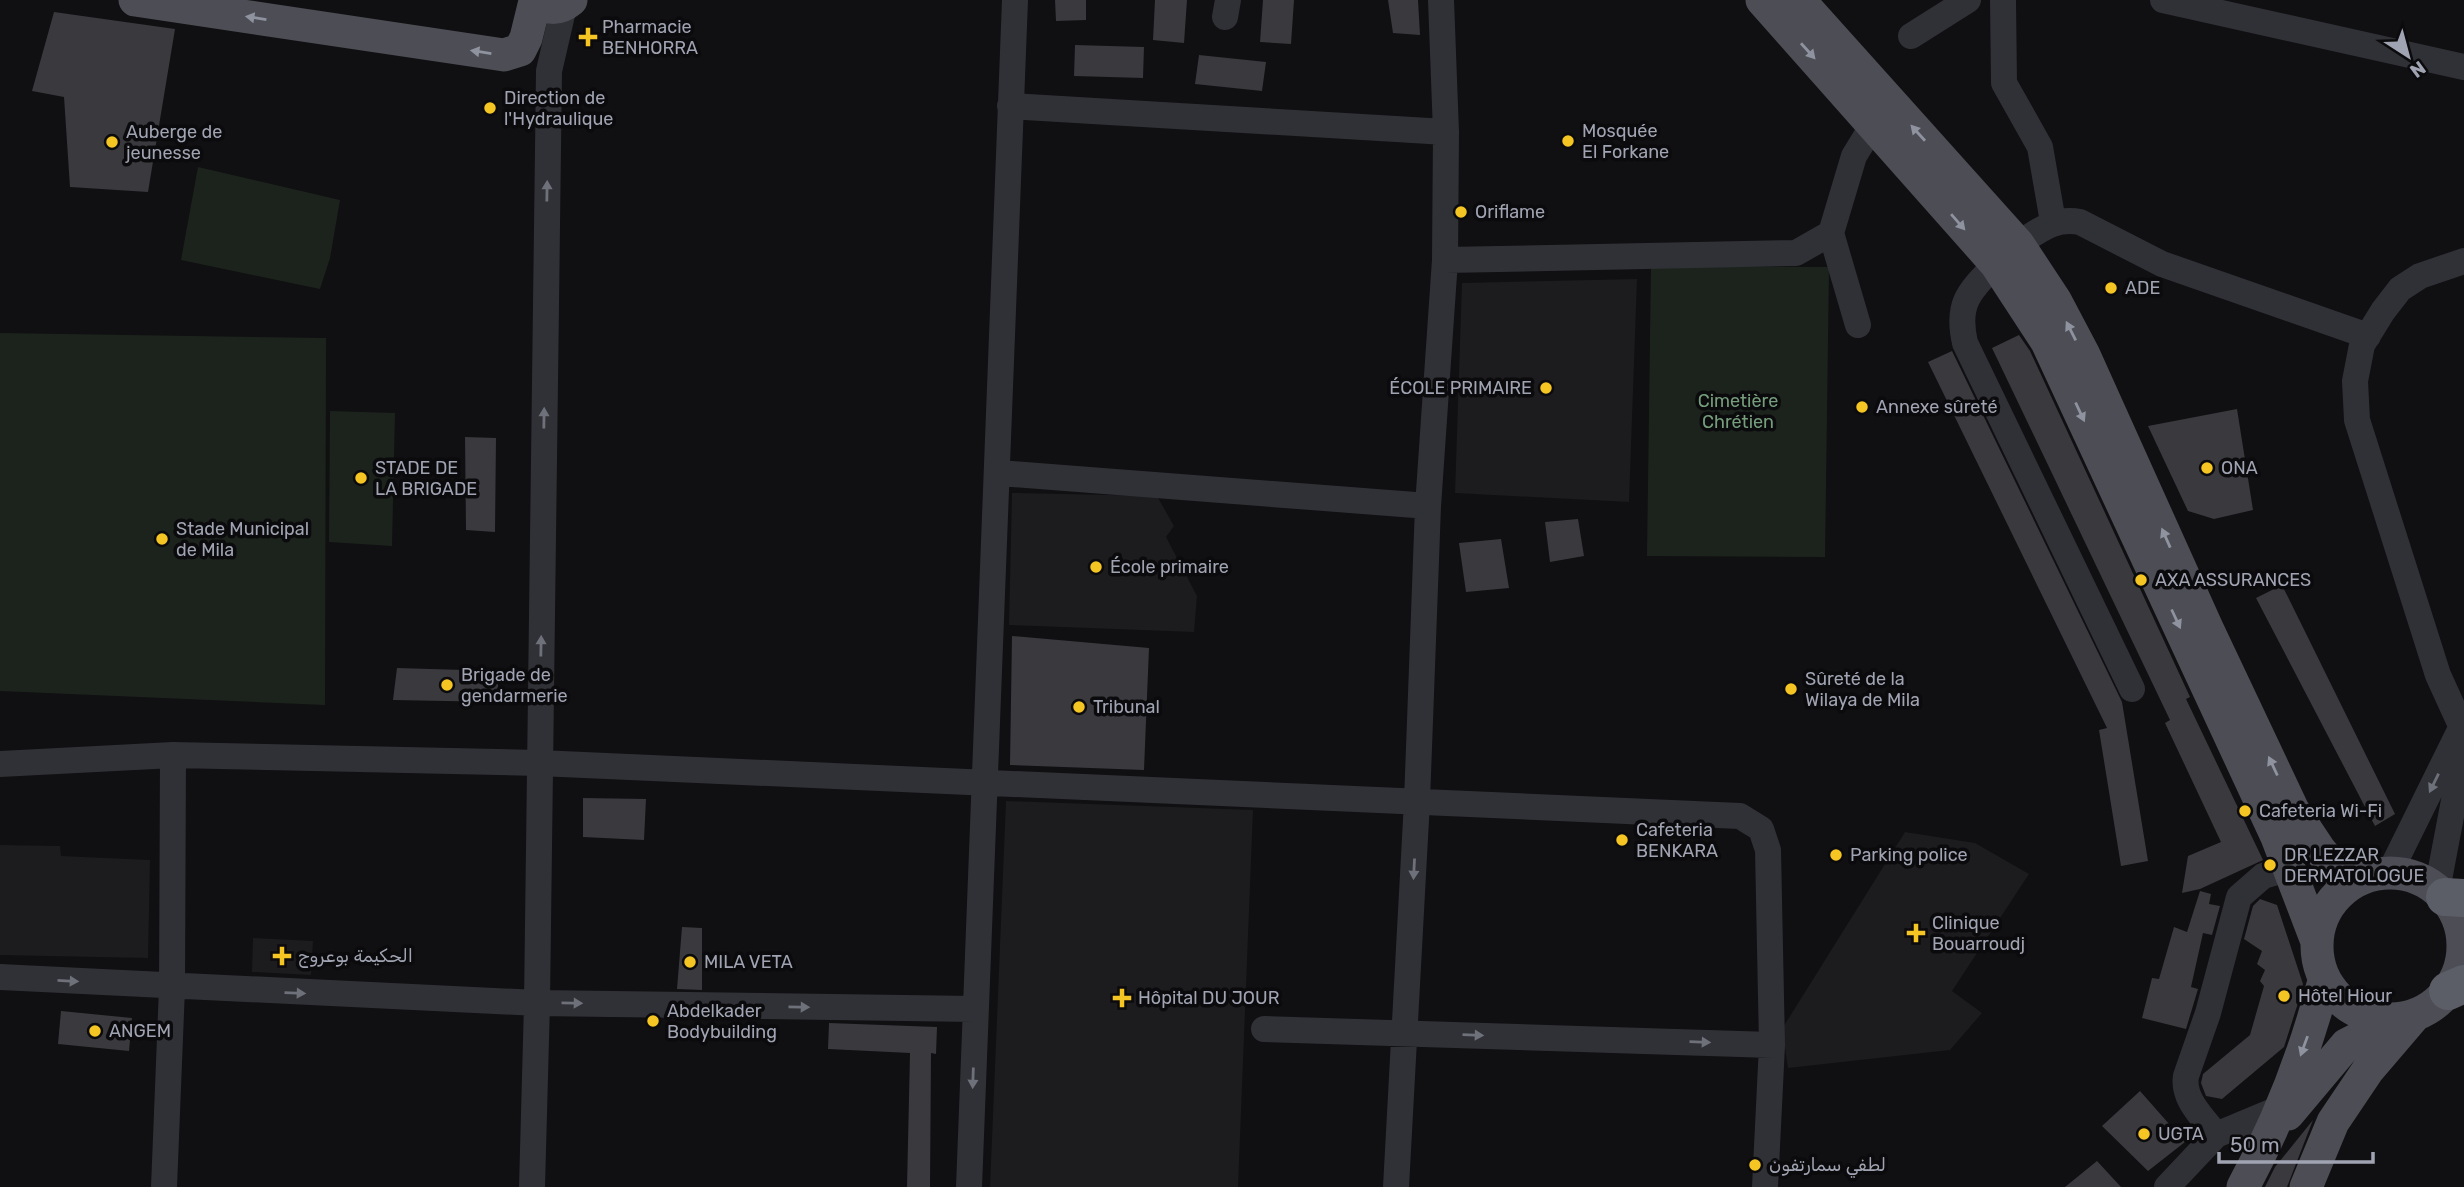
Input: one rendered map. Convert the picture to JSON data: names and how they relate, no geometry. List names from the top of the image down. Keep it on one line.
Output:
{"parks":["Cimetière Chrétien"],"places":{"health":["Pharmacie BENHORRA","Clinique Bouarroudj","الحكيمة بوعروج","Hôpital DU JOUR"],"other":["Direction de l'Hydraulique","Mosquée El Forkane","Auberge de jeunesse","Oriflame","ADE","ÉCOLE PRIMAIRE","Annexe sûreté","ONA","STADE DE LA BRIGADE","Stade Municipal de Mila","École primaire","AXA ASSURANCES","Brigade de gendarmerie","Sûreté de la Wilaya de Mila","Tribunal","Cafeteria Wi-Fi","Cafeteria BENKARA","Parking police","DR LEZZAR DERMATOLOGUE","MILA VETA","Hôtel Hiour","Abdelkader Bodybuilding","ANGEM","UGTA","لطفي سمارتفون"]},"scale_bar":"50 m","north":"bottom right"}
